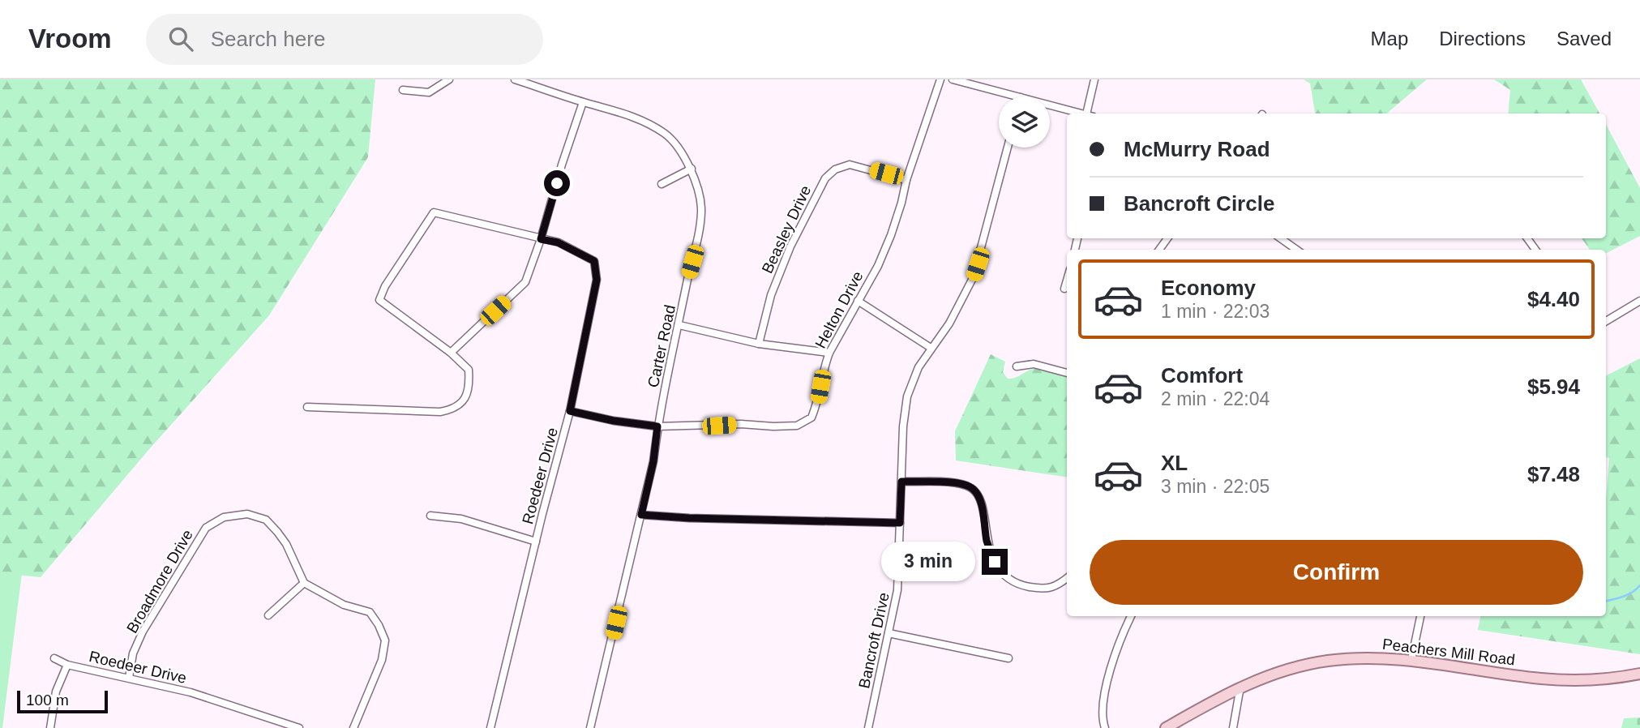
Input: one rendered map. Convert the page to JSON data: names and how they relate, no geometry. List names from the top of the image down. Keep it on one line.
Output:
{"streets":{"main road":["Peachers Mill Road"],"street":["Beasley Drive","Helton Drive","Carter Road","Roedeer Drive","Broadmore Drive","Bancroft Drive"]},"crossings":[["Beasley Drive","Helton Drive"],["Helton Drive","Carter Road"],["Helton Drive","Roedeer Drive"],["Roedeer Drive","Broadmore Drive"]],"scale_bar":"100 m","page":{"header":"Vroom","search":"Search here","nav":["Map","Directions","Saved"],"banner":["McMurry Road","Bancroft Circle"],"list":[{"name":"Economy","note":"1 min · 22:03","value":"$4.40"},{"name":"Comfort","note":"2 min · 22:04","value":"$5.94"},{"name":"XL","note":"3 min · 22:05","value":"$7.48"}],"buttons":"Confirm","bubble":"3 min","scale":"100 m"}}
